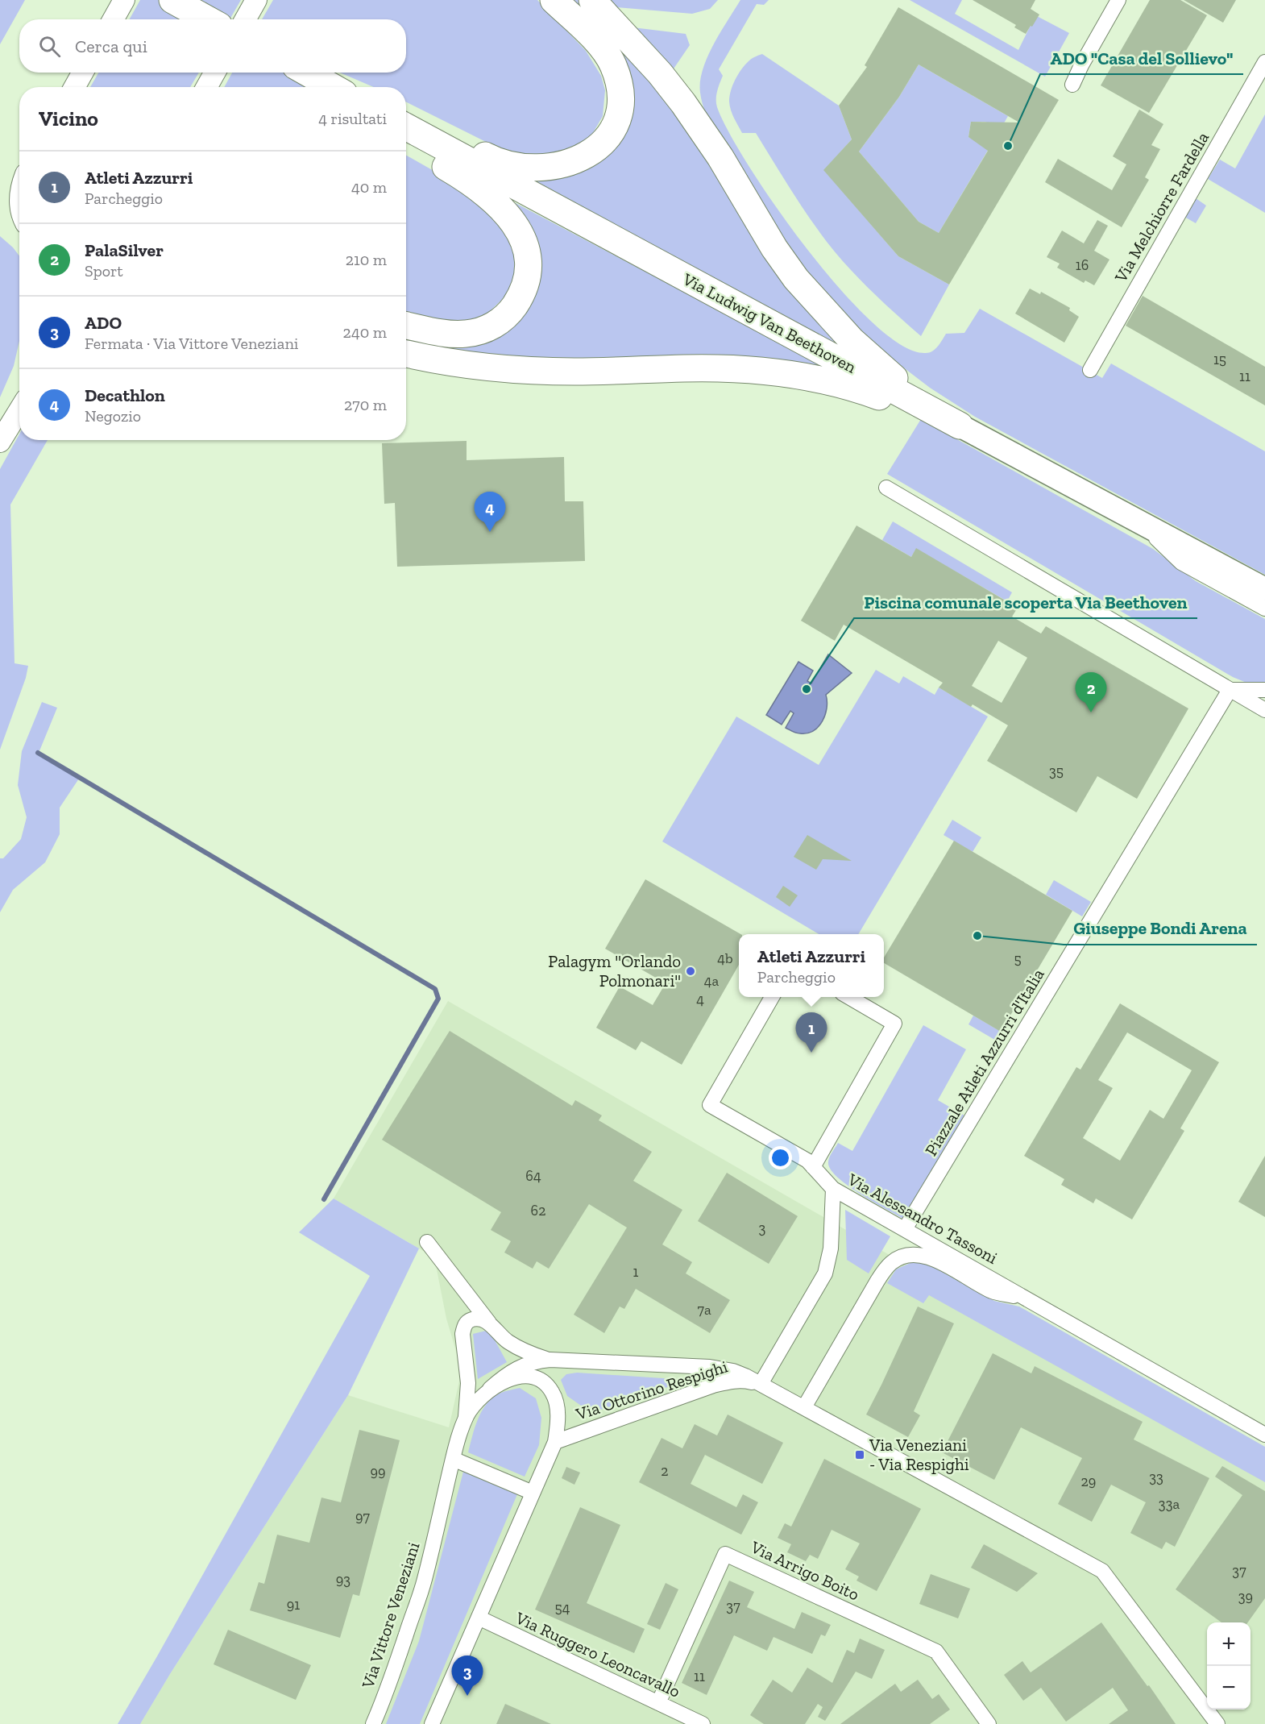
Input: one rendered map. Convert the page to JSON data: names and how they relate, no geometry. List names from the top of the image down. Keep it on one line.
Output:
{"streets":{"highway":["Via Ludwig Van Beethoven"],"street":["Via Melchiorre Fardella","Piazzale Atleti Azzurri d'Italia","Via Alessandro Tassoni","Via Ottorino Respighi","Via Arrigo Boito","Via Vittore Veneziani","Via Ruggero Leoncavallo"]},"crossings":[["Piazzale Atleti Azzurri d'Italia","Via Alessandro Tassoni"],["Via Alessandro Tassoni","Via Ottorino Respighi"],["Via Ottorino Respighi","Via Vittore Veneziani"],["Via Arrigo Boito","Via Ruggero Leoncavallo"],["Via Vittore Veneziani","Via Ruggero Leoncavallo"]],"places":{"other":["ADO \"Casa del Sollievo\"","Piscina comunale scoperta Via Beethoven","Giuseppe Bondi Arena","Palagym \"Orlando Polmonari\""],"transit":["Via Veneziani - Via Respighi"]},"house_numbers":["16","15","11","35","4b","5","4a","4","64","62","3","1","7a","2","99","33","29","33a","97","37","93","39","91","37","54","11"],"page":{"search":"Cerca qui","heading":["Vicino","4 risultati"],"list":[{"mark":"1","name":"Atleti Azzurri","note":"Parcheggio","value":"40 m"},{"mark":"2","name":"PalaSilver","note":"Sport","value":"210 m"},{"mark":"3","name":"ADO","note":"Fermata · Via Vittore Veneziani","value":"240 m"},{"mark":"4","name":"Decathlon","note":"Negozio","value":"270 m"}],"pins":["4","2","1","3"],"popup":["Atleti Azzurri","Parcheggio"],"map_buttons":["+","−"]}}
